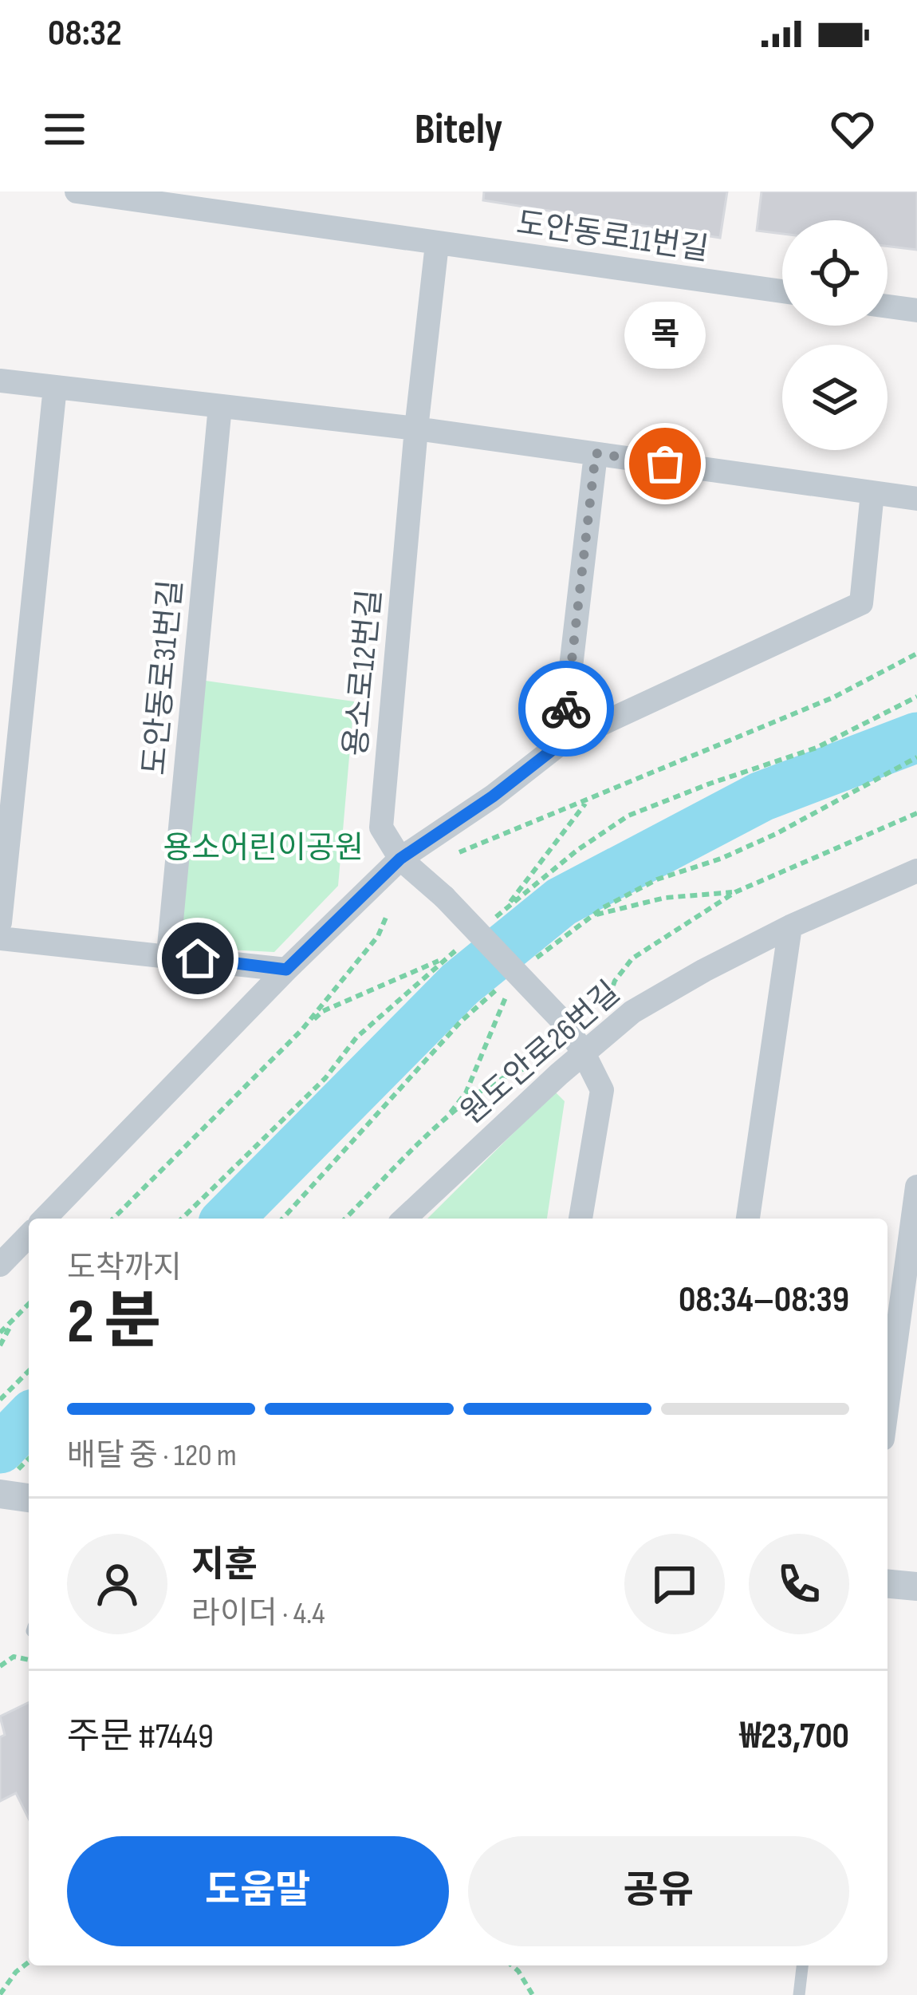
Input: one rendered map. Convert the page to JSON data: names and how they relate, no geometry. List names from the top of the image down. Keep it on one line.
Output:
{"streets":{"street":["도안동로11번길","용소로12번길","도안동로31번길","원도안로26번길"]},"crossings":[["도안동로11번길","용소로12번길"],["용소로12번길","원도안로26번길"]],"parks":["용소어린이공원"],"places":["목"],"page":{"status":"08:32","header":"Bitely","bubble":"목","heading":["2 분","도착까지","08:34–08:39"],"panel":["지훈","라이더 · 4.4","주문 #7449","₩23,700"],"bar":"배달 중 · 120 m","buttons":["도움말","공유"]}}
